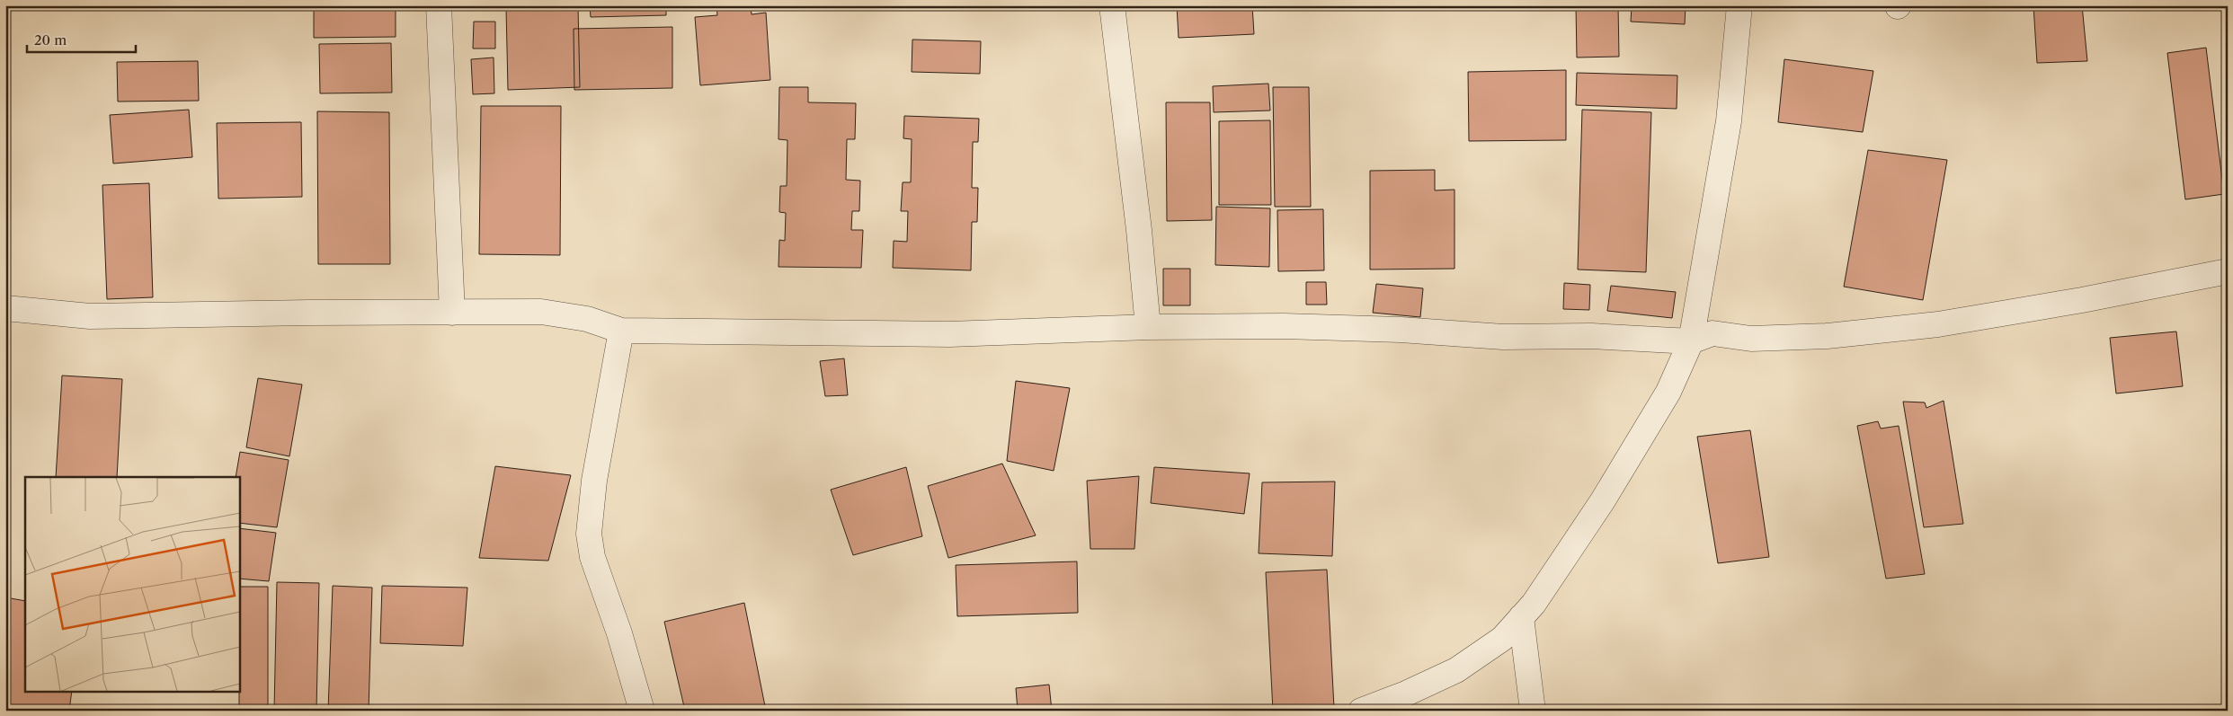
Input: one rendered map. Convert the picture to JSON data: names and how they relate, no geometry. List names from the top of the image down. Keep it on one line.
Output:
{"scale_bar":"20 m"}
